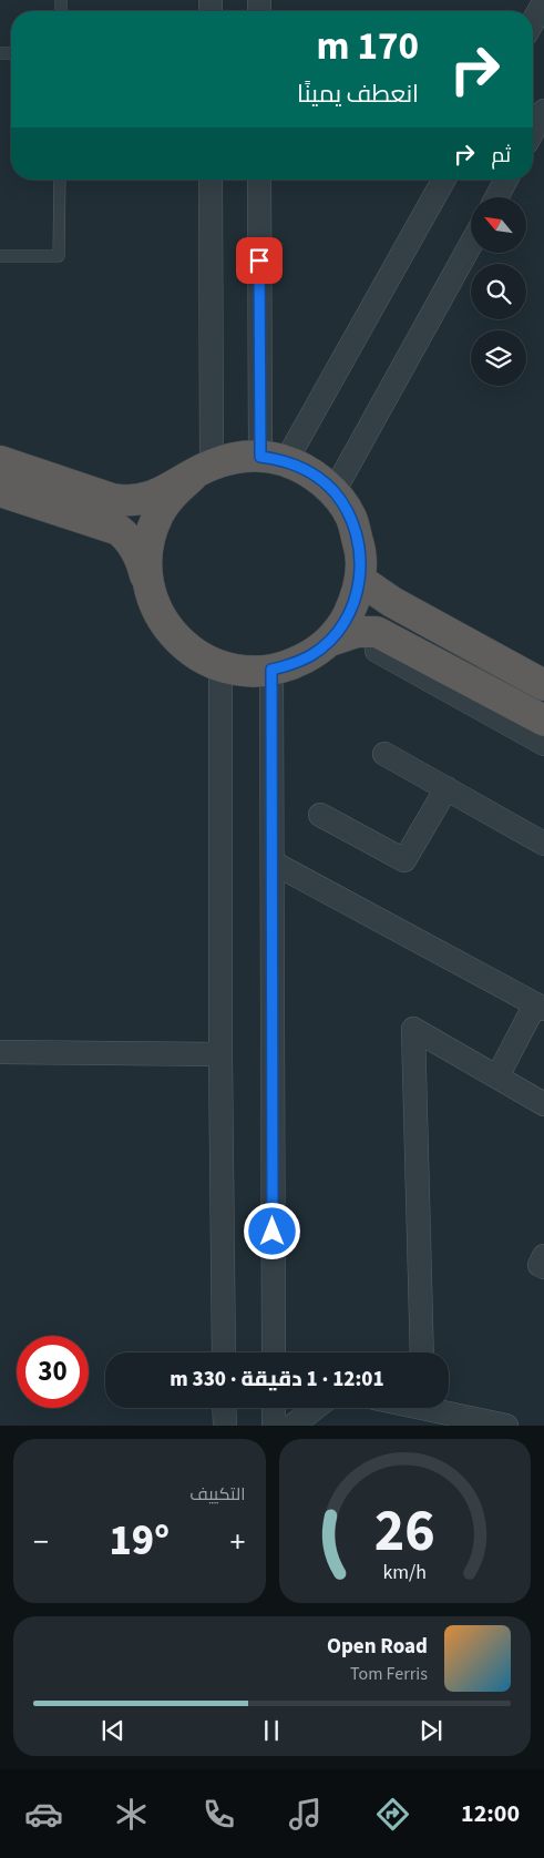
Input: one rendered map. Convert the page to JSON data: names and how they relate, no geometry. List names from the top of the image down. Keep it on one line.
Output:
{"north":"top left","page":{"turn":["170 m","انعطف يمينًا"],"then":"ثم","limit":"30","trip":"12:01 · 1 دقيقة · 330 m","tile":"التكييف","heat":["−","19°","+"],"song":["Open Road","Tom Ferris"],"tabs":"12:00","gauge":["26","km/h"]}}
